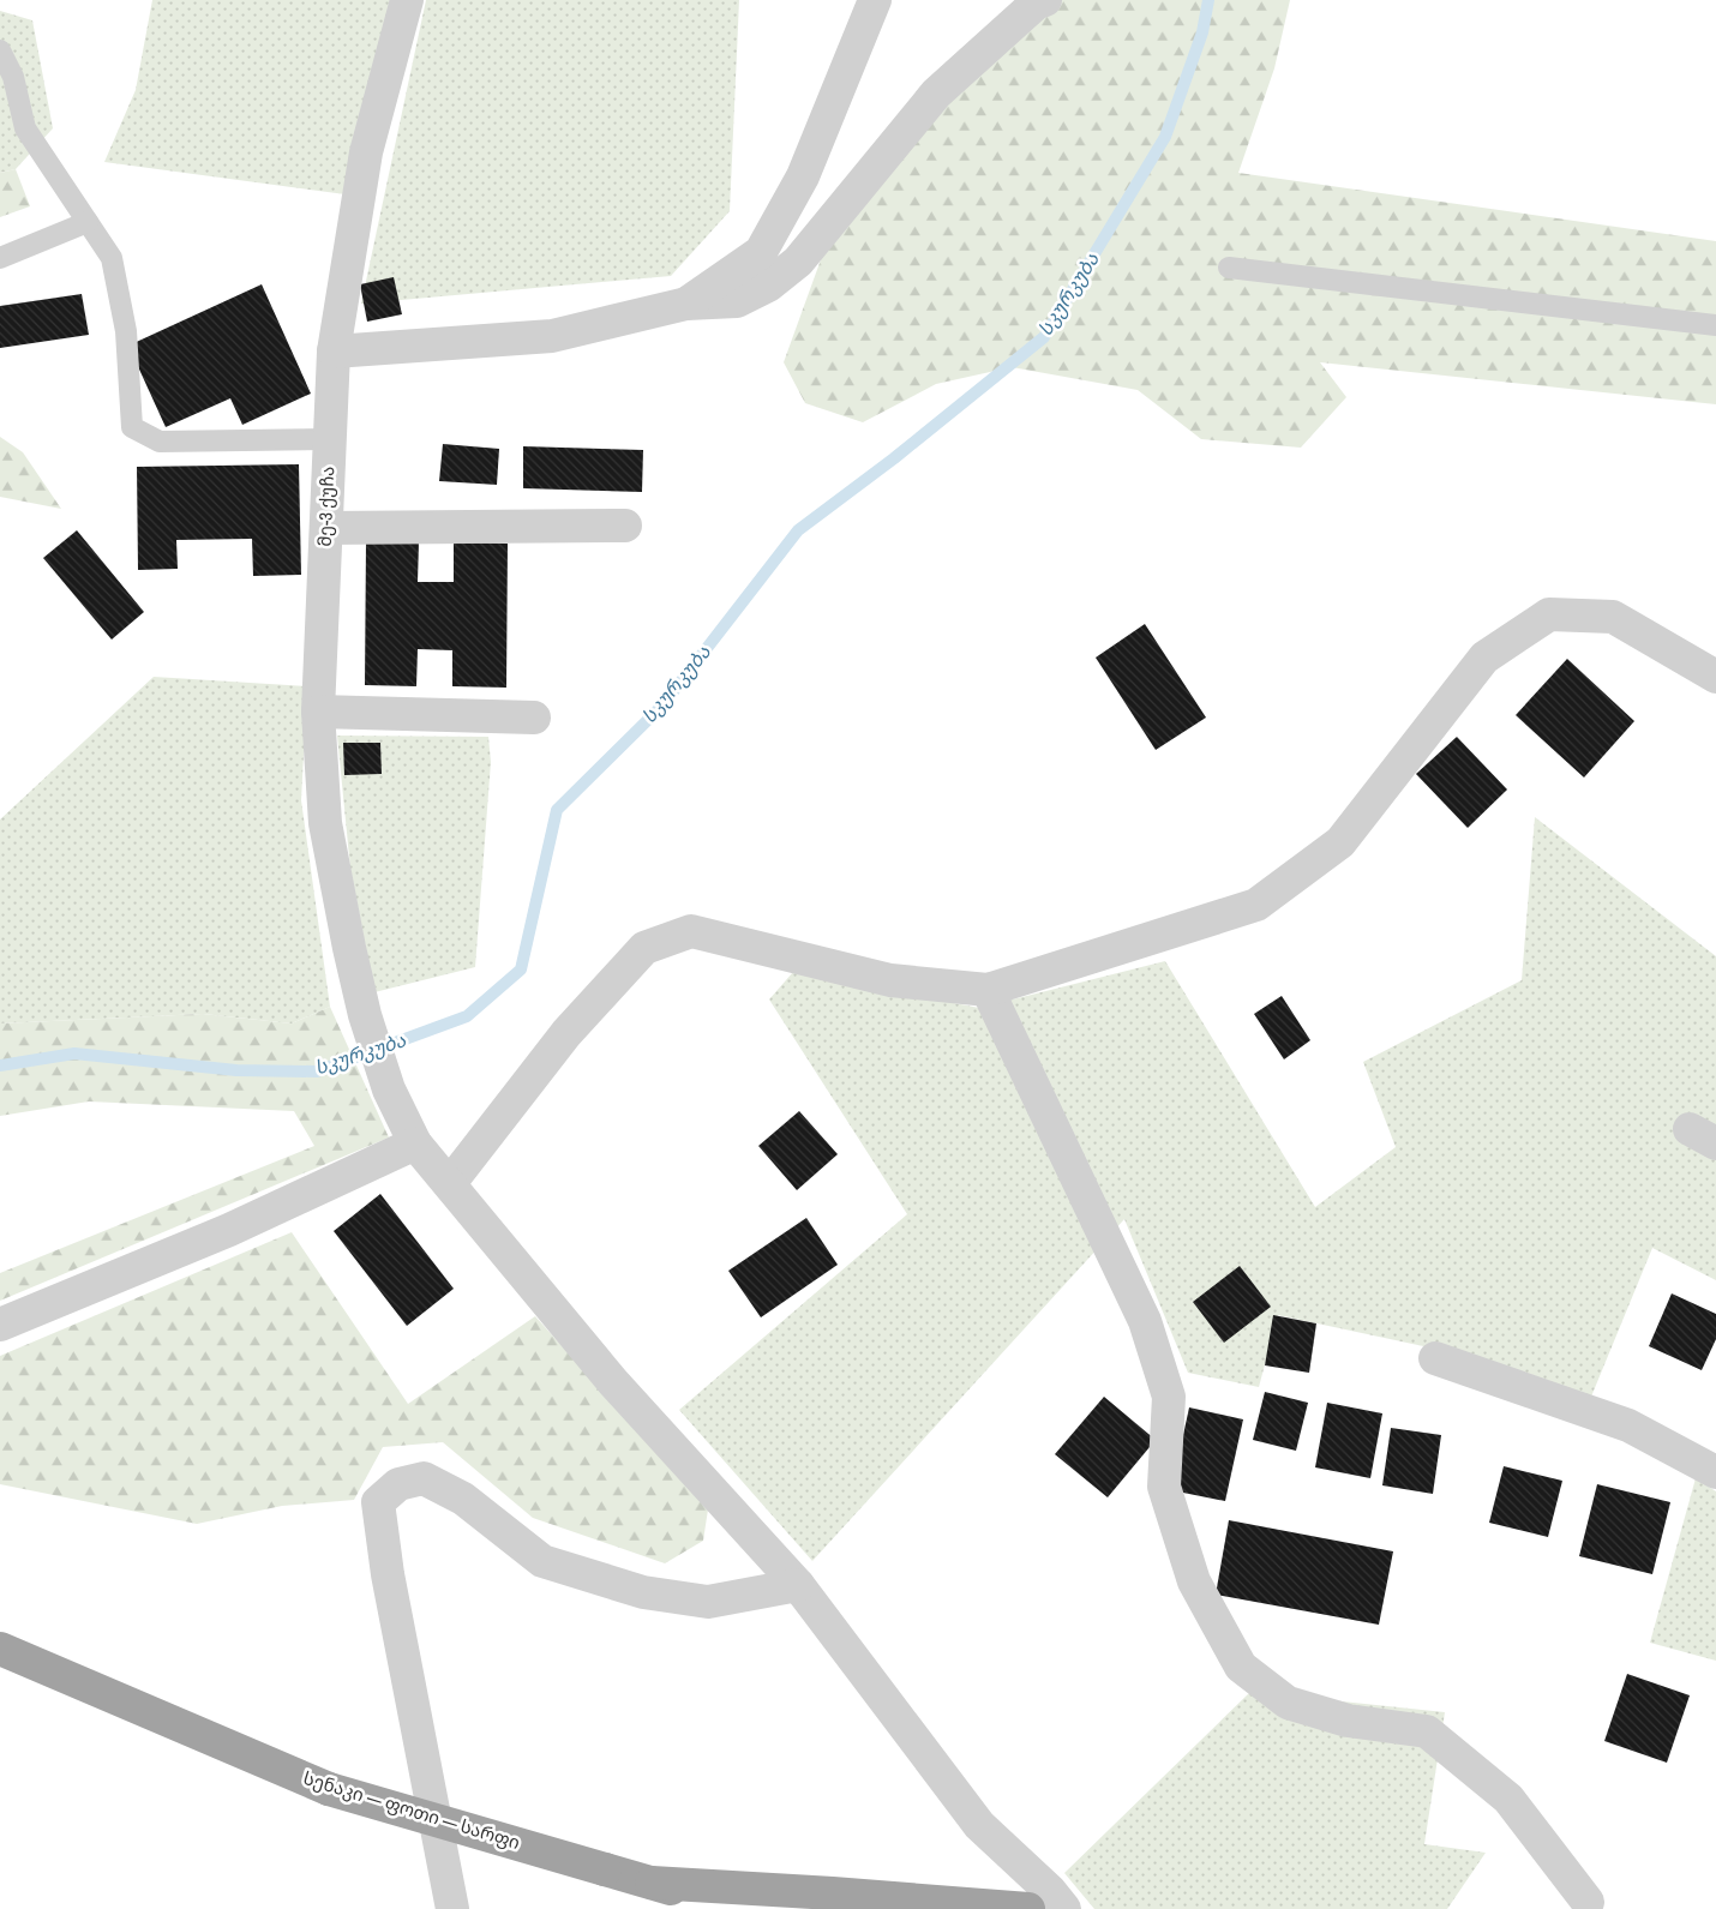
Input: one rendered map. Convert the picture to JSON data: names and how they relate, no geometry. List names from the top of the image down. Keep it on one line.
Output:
{"streets":{"highway":["სენაკი — ფოთი — სარფი"],"street":["მე-3 ქუჩა"]},"water":["სკურკუბა"]}
